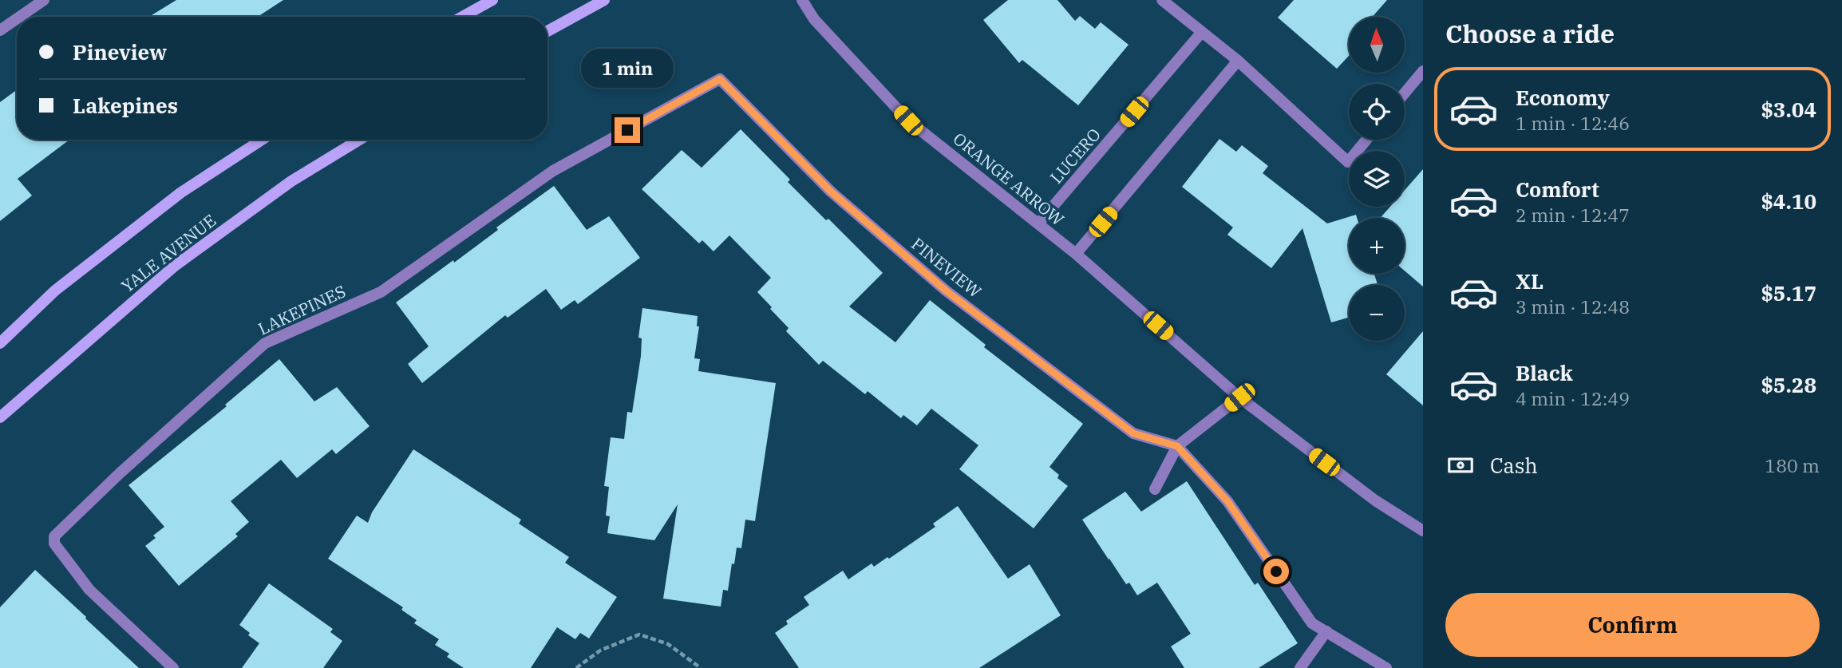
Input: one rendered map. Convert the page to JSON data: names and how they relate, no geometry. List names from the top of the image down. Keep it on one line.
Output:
{"streets":{"main road":["YALE AVENUE"],"street":["LUCERO","ORANGE ARROW","PINEVIEW","LAKEPINES"]},"crossings":[["LUCERO","ORANGE ARROW"],["PINEVIEW","LAKEPINES"]],"north":"top","page":{"heading":"Choose a ride","map_buttons":["+","−"],"banner":["Pineview","Lakepines"],"bubble":"1 min","list":[{"name":"Economy","note":"1 min · 12:46","value":"$3.04"},{"name":"Comfort","note":"2 min · 12:47","value":"$4.10"},{"name":"XL","note":"3 min · 12:48","value":"$5.17"},{"name":"Black","note":"4 min · 12:49","value":"$5.28"}],"pay":["Cash","180 m"],"buttons":"Confirm"}}
